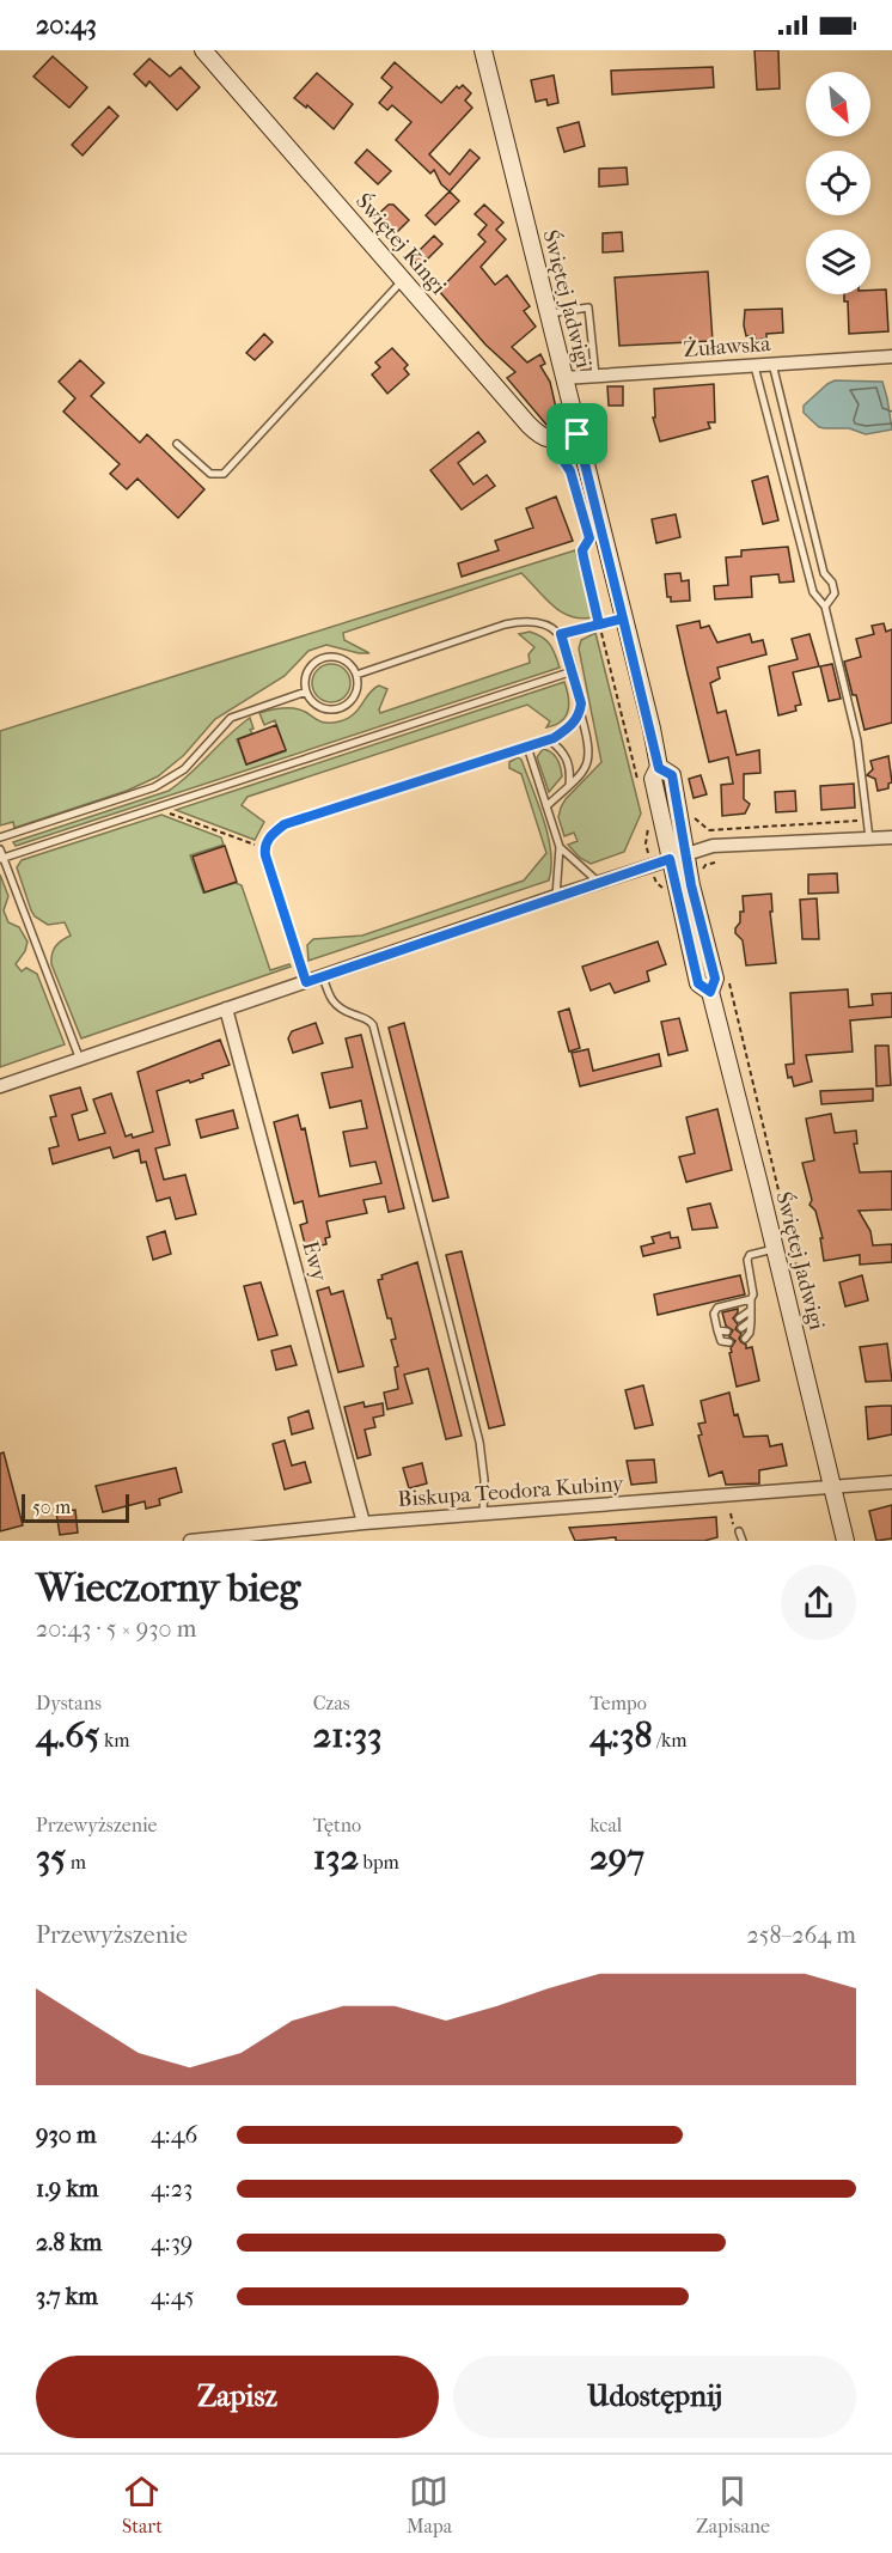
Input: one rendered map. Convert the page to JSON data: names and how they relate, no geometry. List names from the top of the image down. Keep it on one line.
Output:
{"streets":{"main road":["Świętej Kingi","Świętej Jadwigi"],"street":["Żuławska","Ewy","Biskupa Teodora Kubiny"]},"crossings":[["Świętej Jadwigi","Żuławska"],["Świętej Jadwigi","Biskupa Teodora Kubiny"],["Ewy","Biskupa Teodora Kubiny"]],"scale_bar":"50 m","north":"bottom right","page":{"status":"20:43","scale":"50 m","heading":["Wieczorny bieg","20:43 · 5 × 930 m"],"stats":[["Dystans","4.65 km"],["Czas","21:33"],["Tempo","4:38 /km"],["Przewyższenie","35 m"],["Tętno","132 bpm"],["kcal","297"]],"chart":["Przewyższenie","258–264 m"],"list":[{"name":"930 m","note":"4:46"},{"name":"1.9 km","note":"4:23"},{"name":"2.8 km","note":"4:39"},{"name":"3.7 km","note":"4:45"}],"buttons":["Zapisz","Udostępnij"],"tabs":["Start","Mapa","Zapisane"]}}
